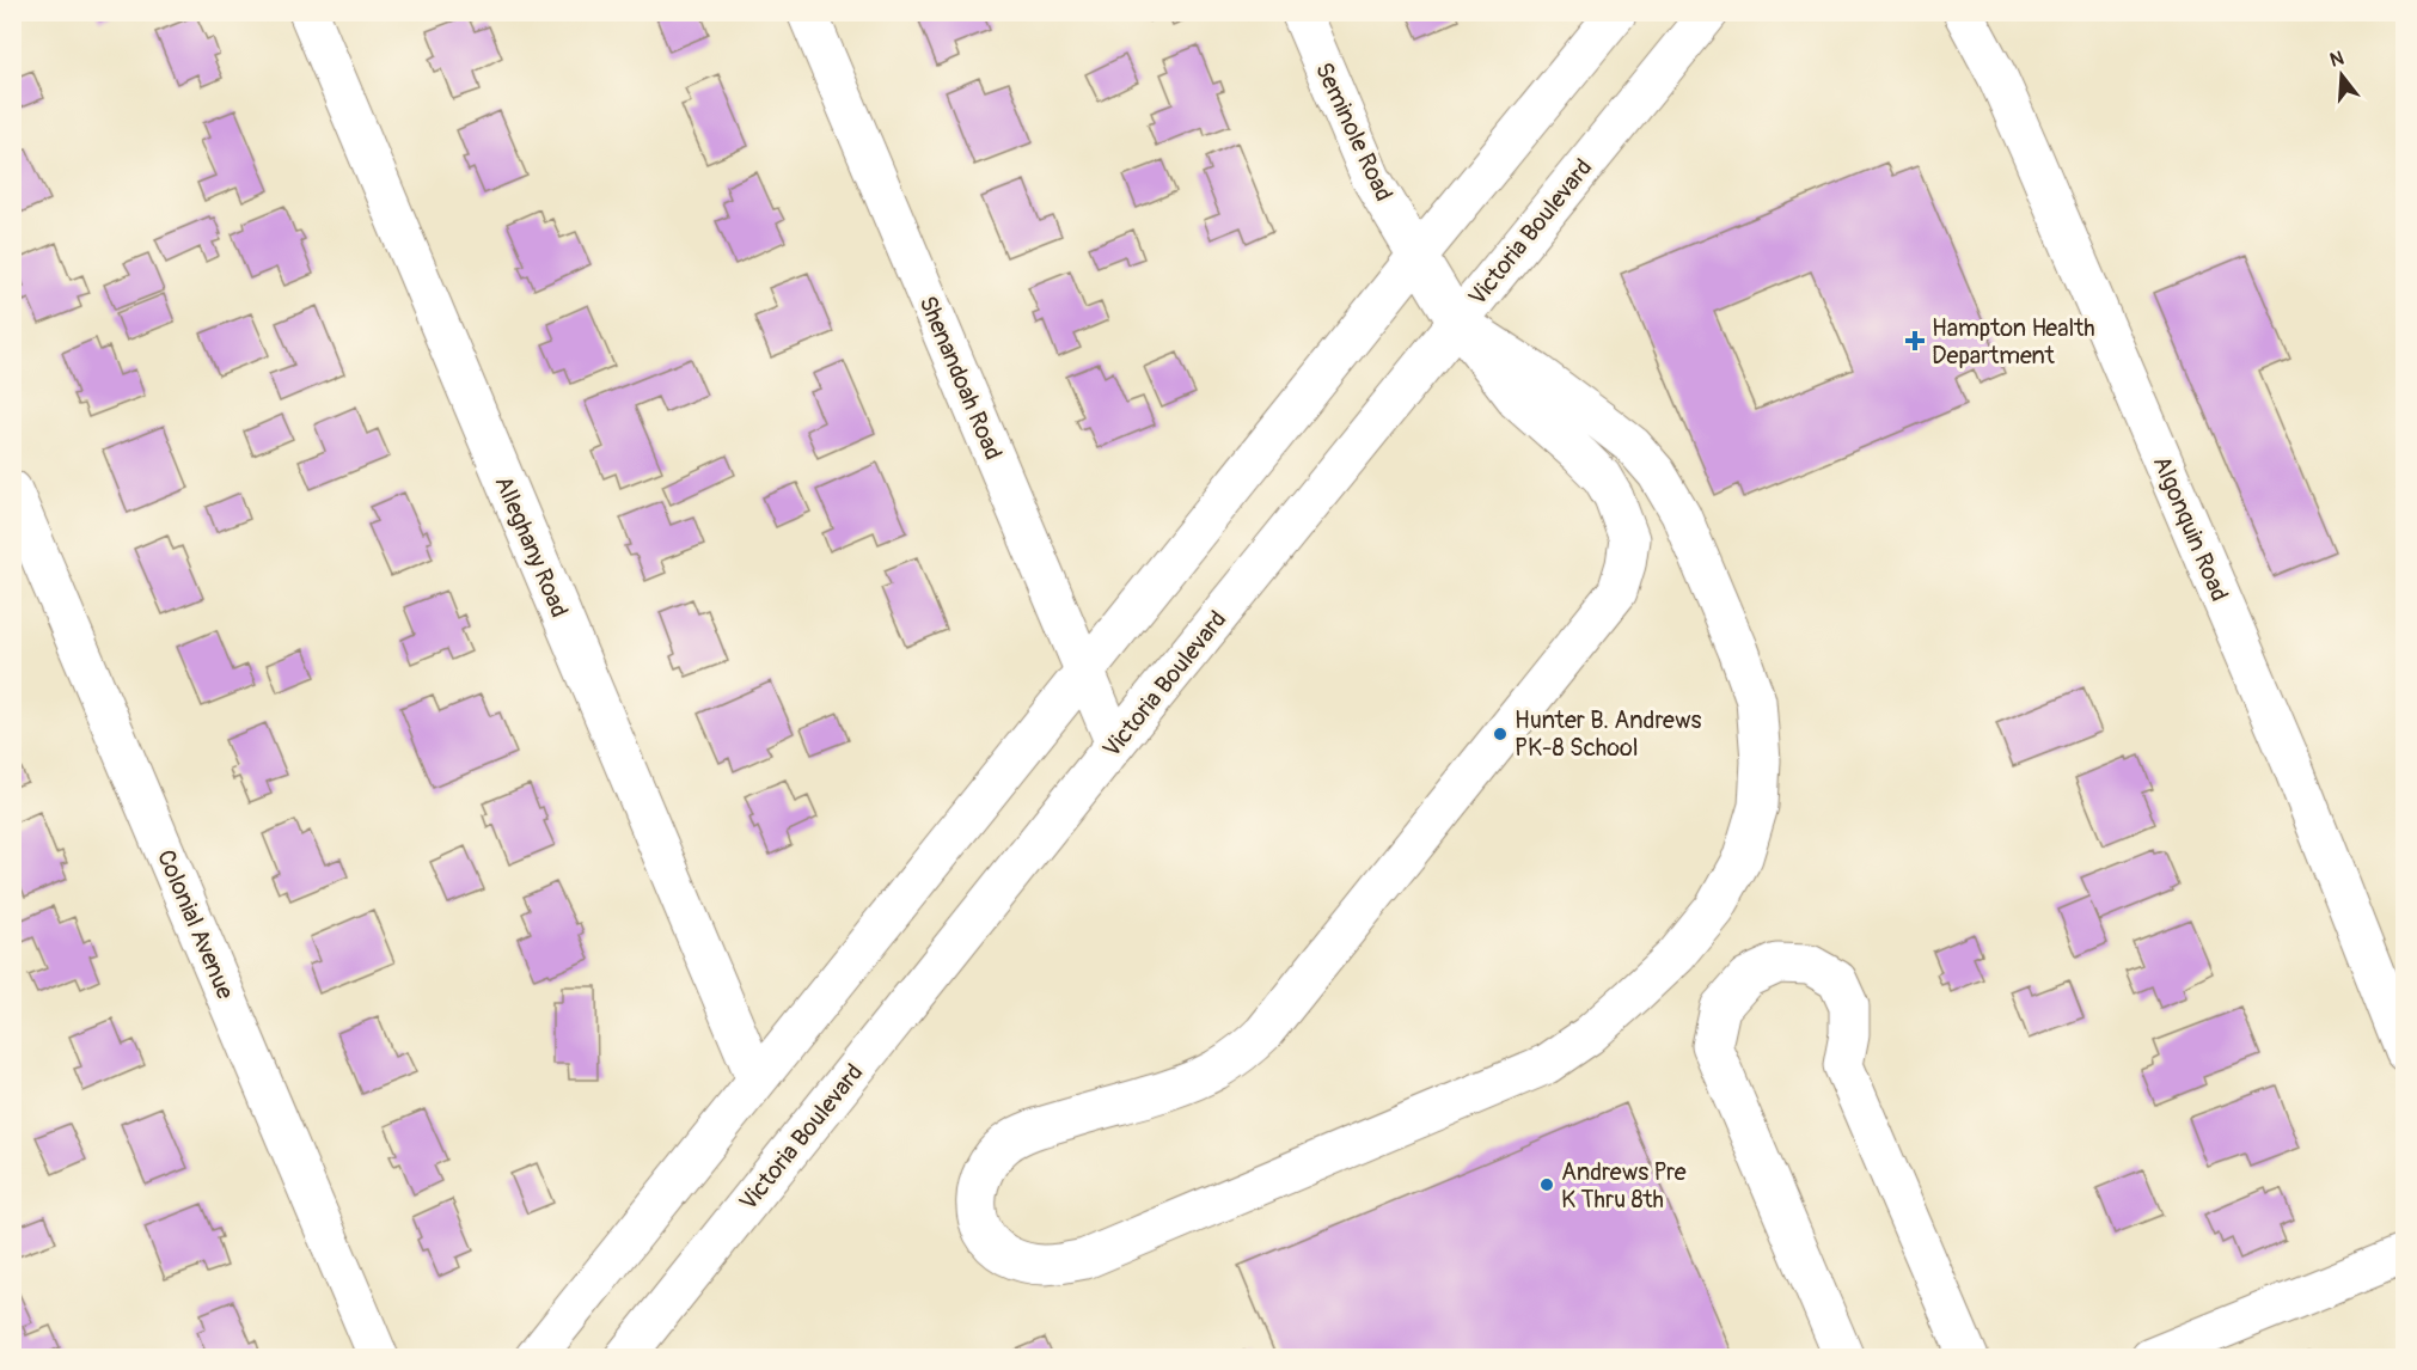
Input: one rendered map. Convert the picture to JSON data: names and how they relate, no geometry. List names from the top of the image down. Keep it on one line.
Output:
{"streets":{"street":["Seminole Road","Victoria Boulevard","Shenandoah Road","Algonquin Road","Alleghany Road","Colonial Avenue"]},"crossings":[["Seminole Road","Victoria Boulevard"],["Victoria Boulevard","Shenandoah Road"]],"places":{"health":["Hampton Health Department"],"other":["Hunter B. Andrews PK-8 School","Andrews Pre K Thru 8th"]},"north":"top"}
